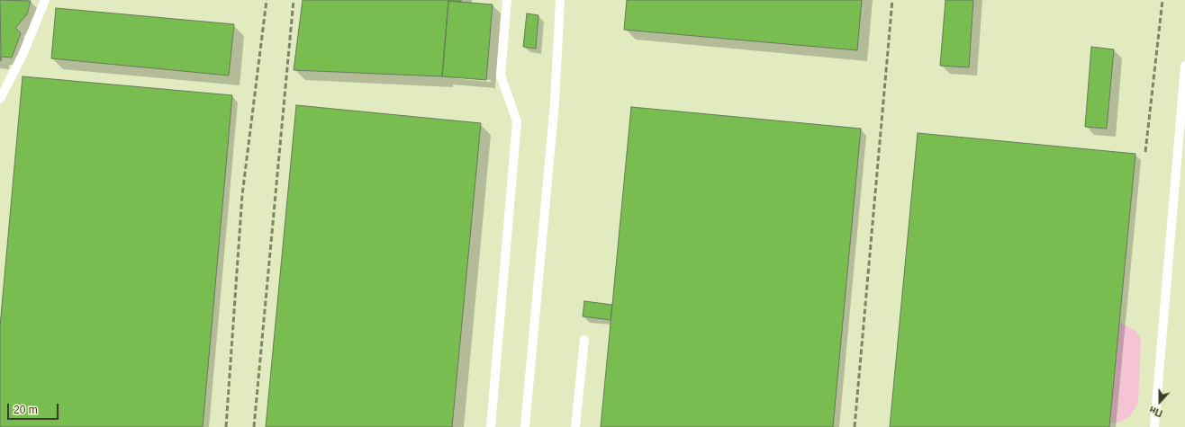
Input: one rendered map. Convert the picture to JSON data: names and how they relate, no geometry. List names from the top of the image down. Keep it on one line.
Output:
{"scale_bar":"20 m","north":"bottom"}
